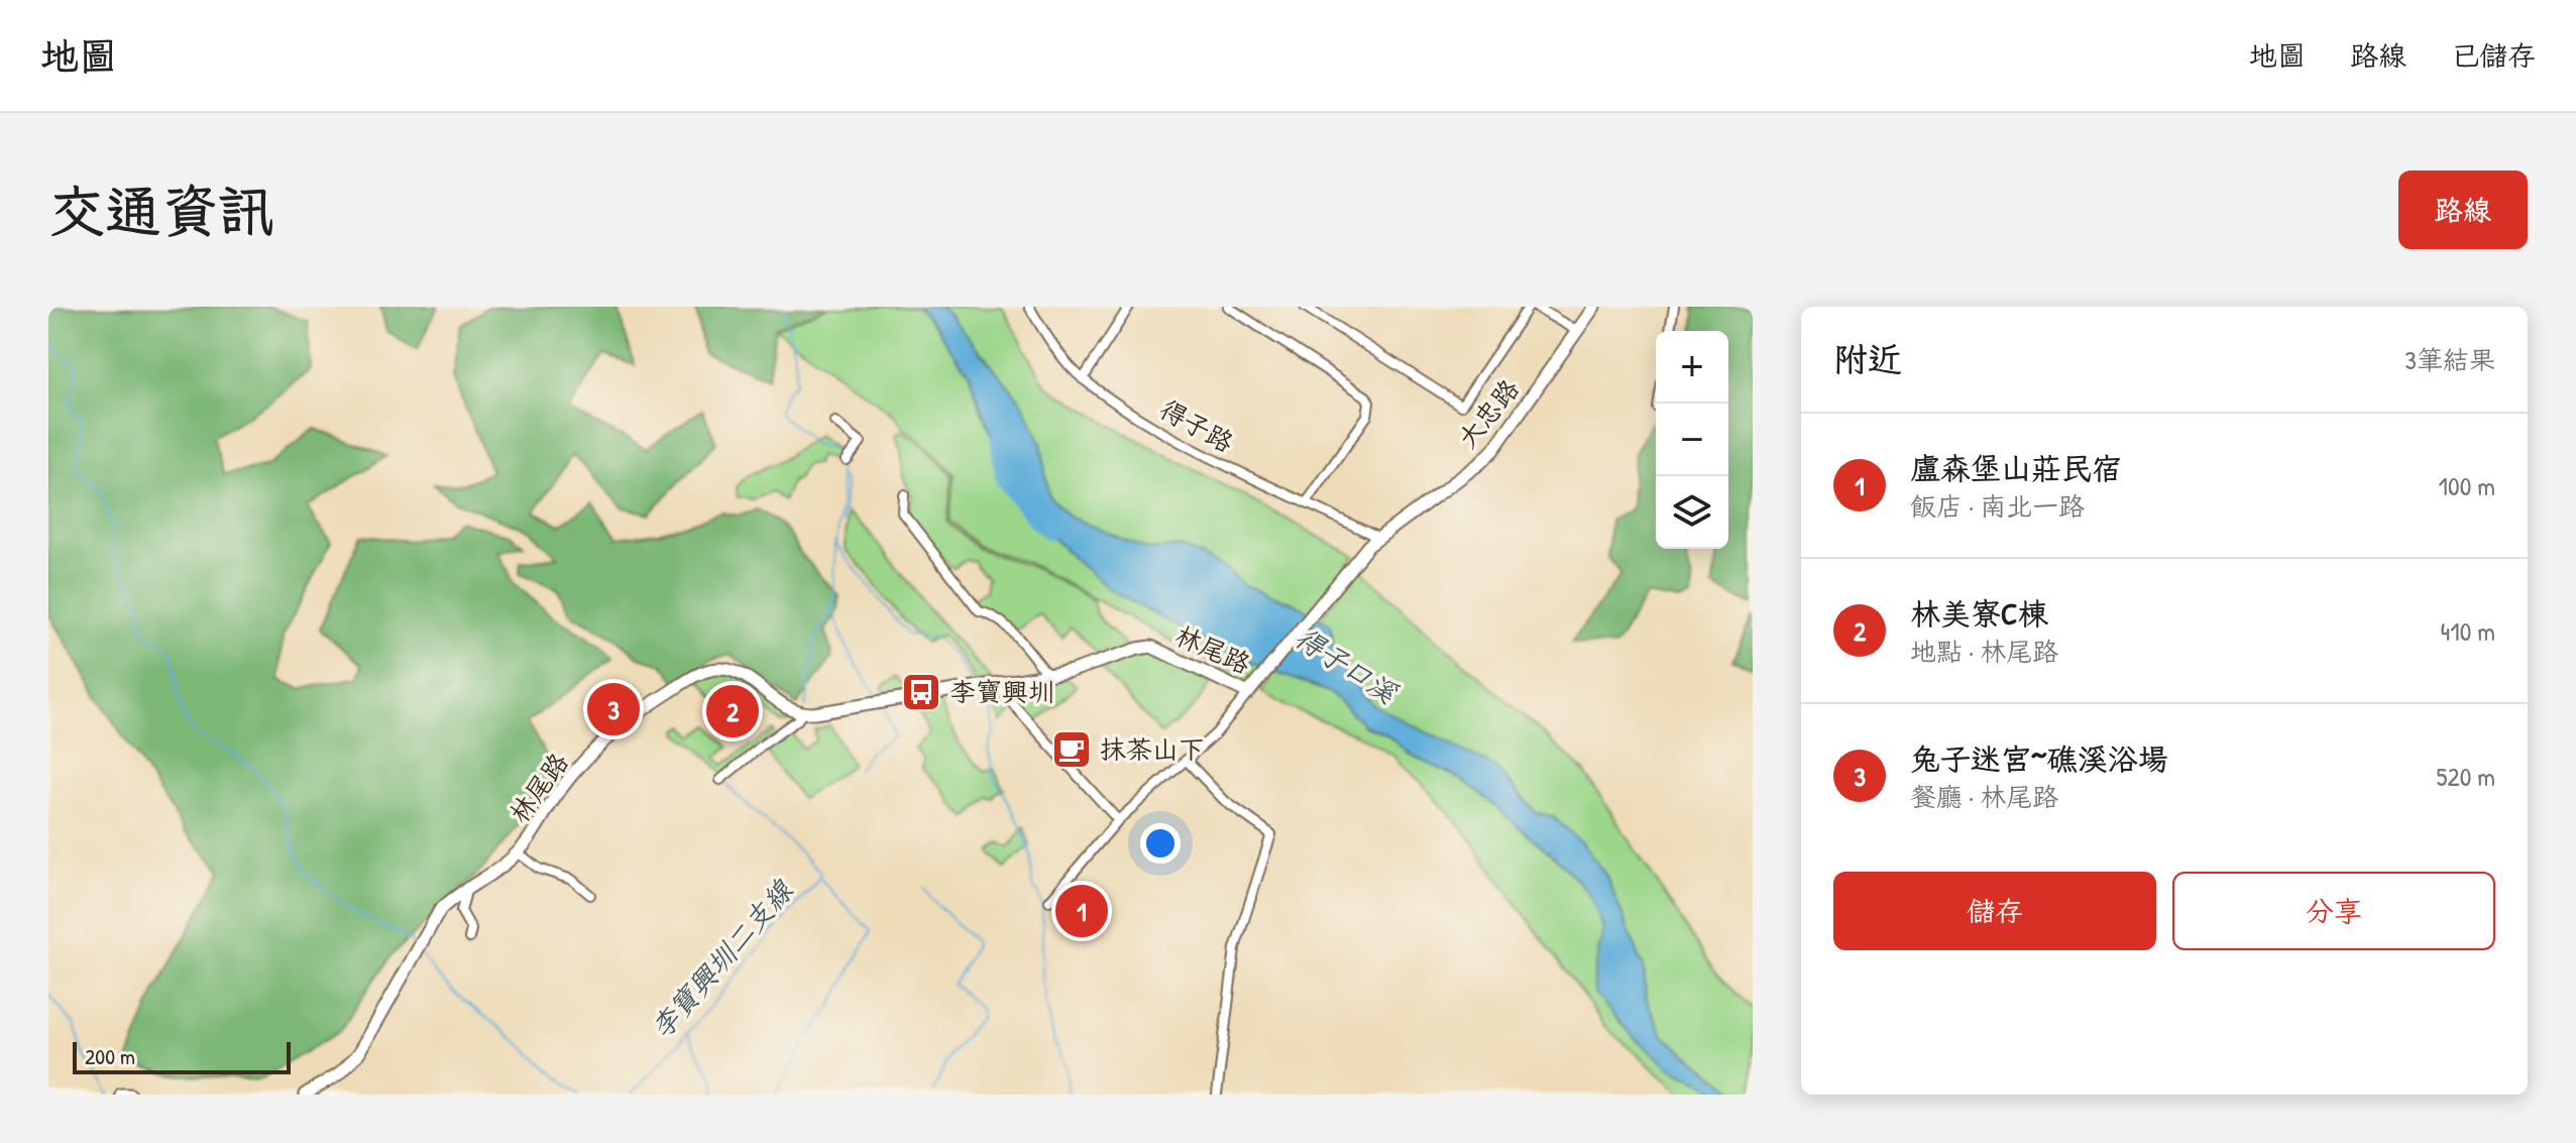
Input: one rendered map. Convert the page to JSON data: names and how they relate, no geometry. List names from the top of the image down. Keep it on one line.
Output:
{"streets":{"street":["大忠路","得子路","林尾路"]},"crossings":[["大忠路","得子路"],["大忠路","林尾路"]],"water":["得子口溪","李寶興圳二支線"],"places":{"bus stop":["李寶興圳"],"cafe":["抹茶山下"]},"scale_bar":"200 m","page":{"header":"地圖","nav":["地圖","路線","已儲存"],"buttons":["路線",["儲存","分享"]],"title":"交通資訊","heading":["附近","3筆結果"],"map_buttons":["+","−"],"list":[{"mark":"1","name":"盧森堡山莊民宿","note":"飯店 · 南北一路","value":"100 m"},{"mark":"2","name":"林美寮C棟","note":"地點 · 林尾路","value":"410 m"},{"mark":"3","name":"兔子迷宮~礁溪浴場","note":"餐廳 · 林尾路","value":"520 m"}],"pins":["3","2","1"],"scale":"200 m"}}
